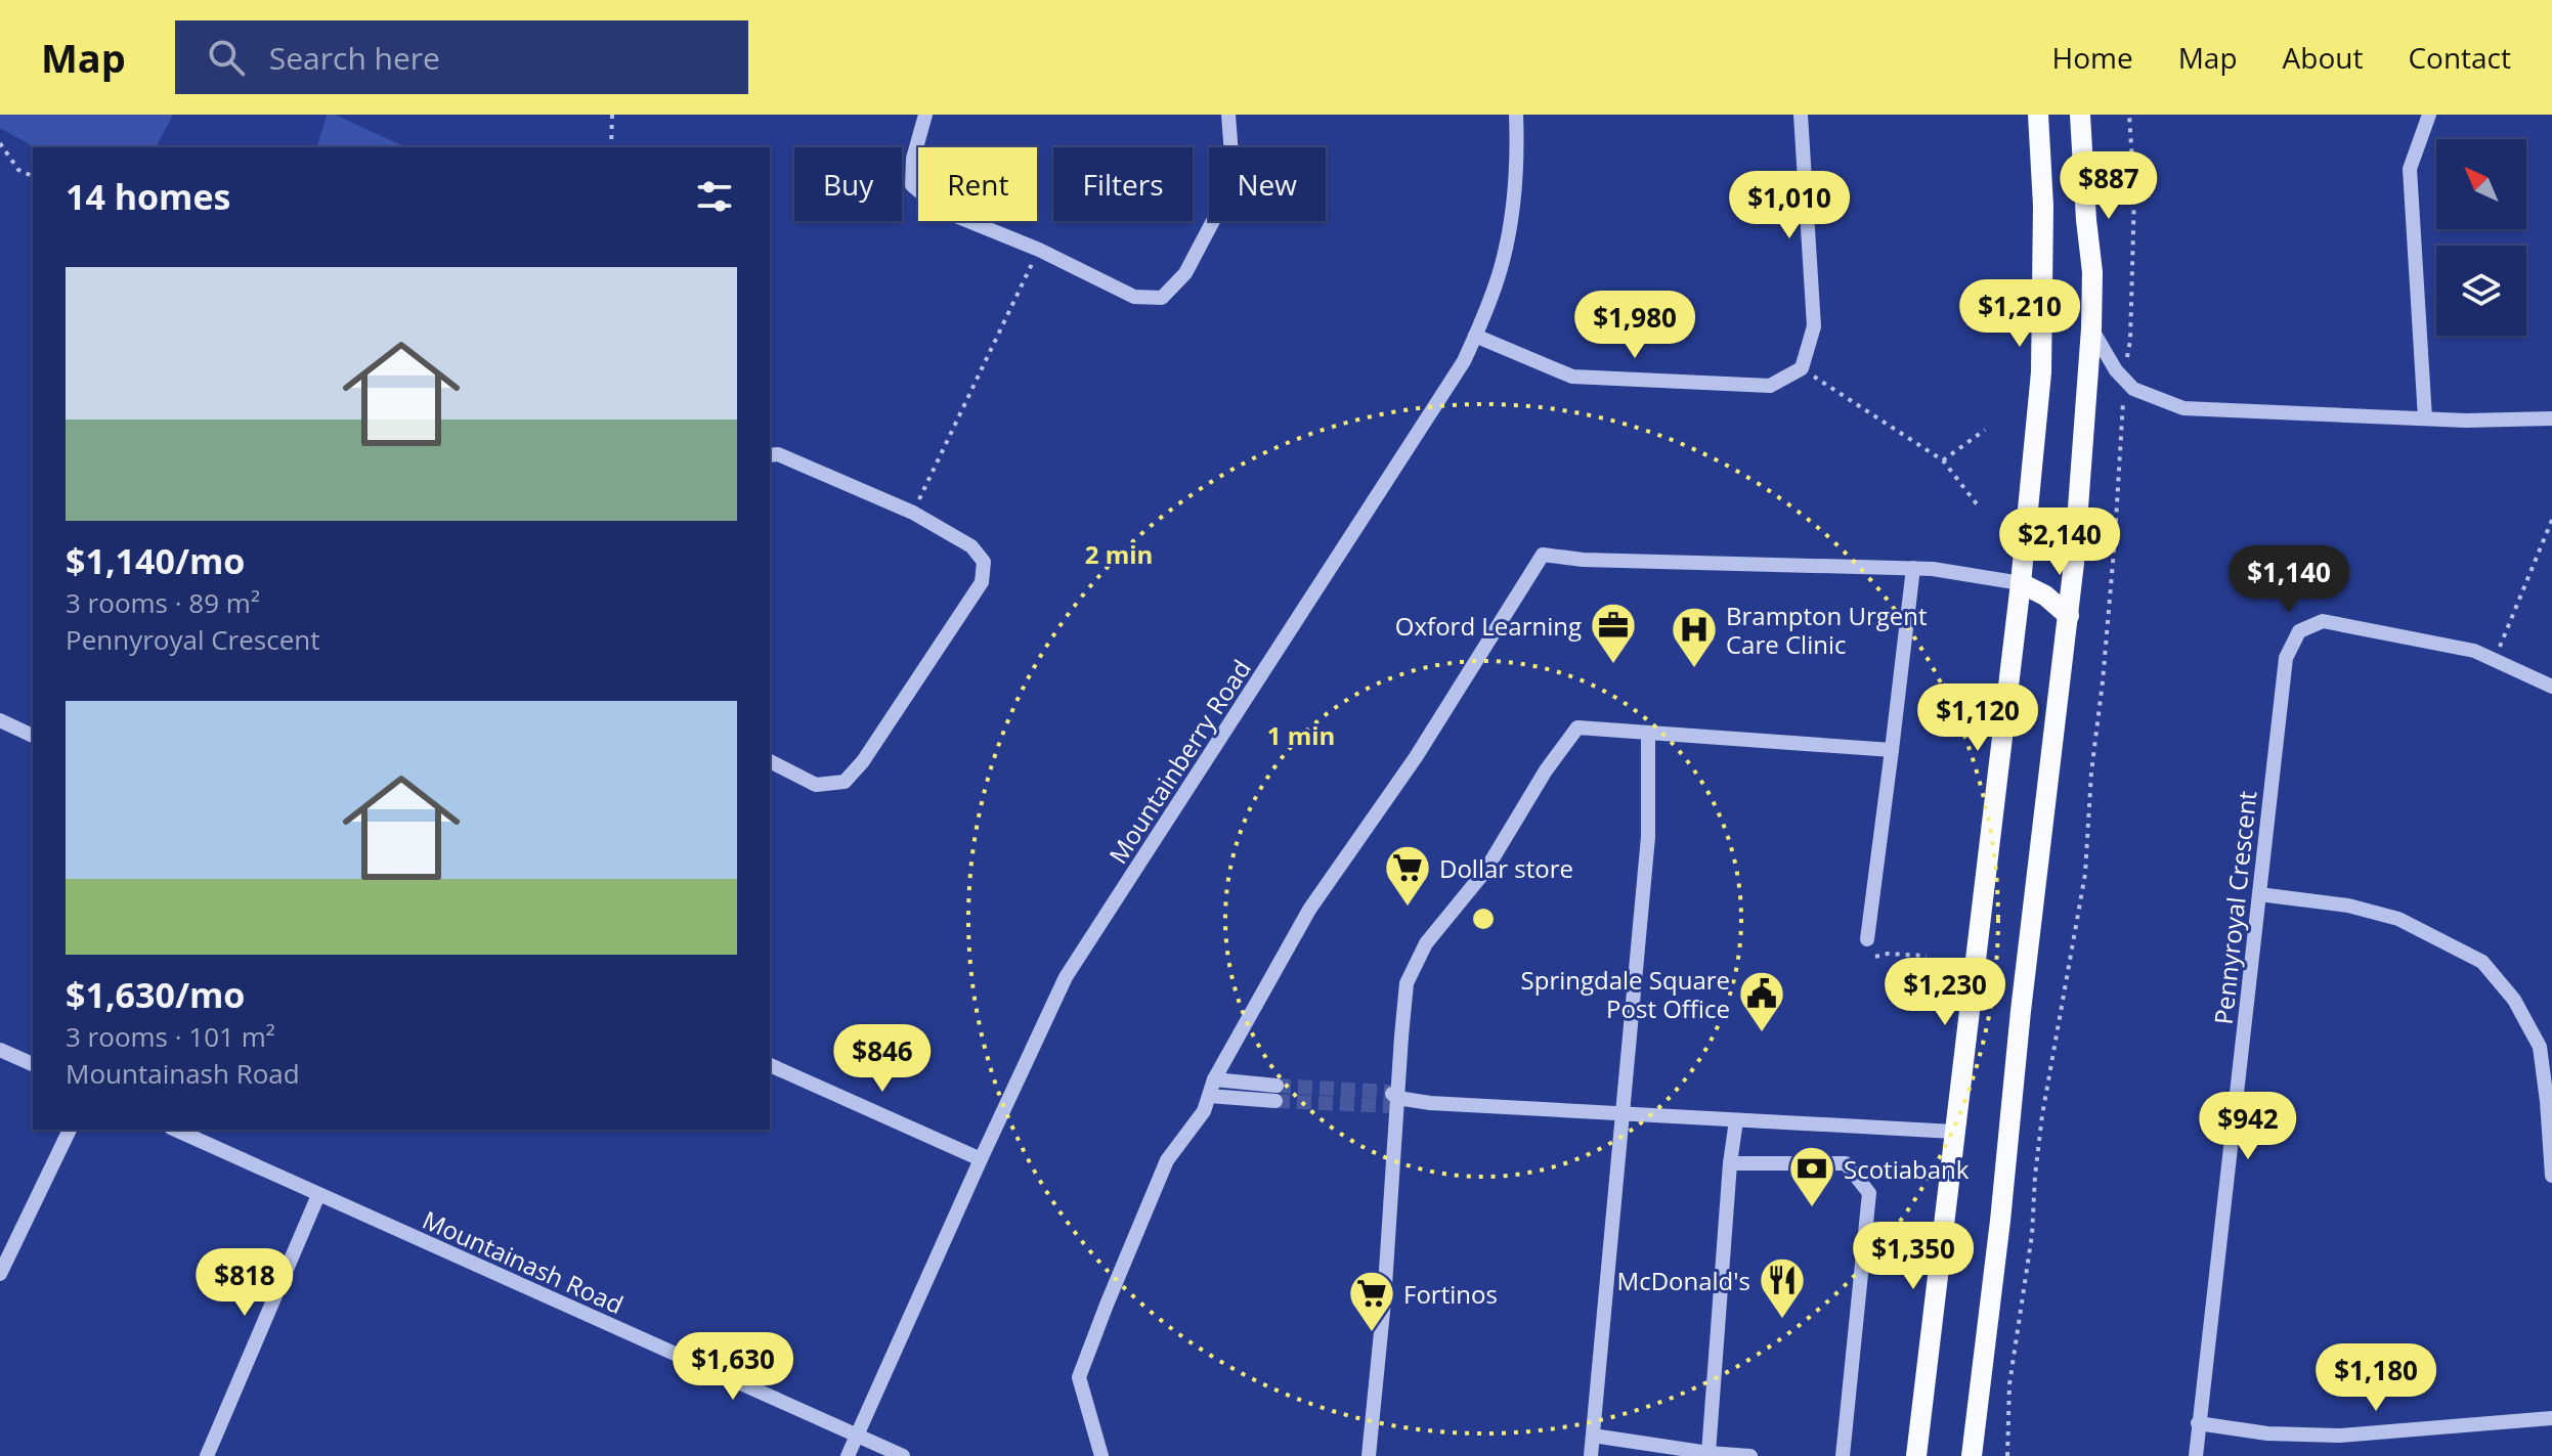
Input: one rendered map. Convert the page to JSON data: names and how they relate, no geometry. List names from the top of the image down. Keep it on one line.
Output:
{"streets":{"street":["Mountainberry Road","Pennyroyal Crescent","Mountainash Road"]},"crossings":[["Mountainberry Road","Mountainash Road"]],"places":{"office":["Oxford Learning"],"hospital":["Brampton Urgent Care Clinic"],"supermarket":["Dollar store","Fortinos"],"public building":["Springdale Square Post Office"],"bank":["Scotiabank"],"restaurant":["McDonald's"]},"north":"top left","page":{"header":"Map","search":"Search here","nav":["Home","Map","About","Contact"],"chip":["Buy","Rent","Filters","New"],"heading":"14 homes","price":["$887","$1,010","$1,210","$1,980","$2,140","$1,140","$1,120","$1,230","$846","$942","$1,350","$818","$1,630","$1,180"],"list":[{"name":"$1,140/mo","note":"3 rooms · 89 m² · Pennyroyal Crescent"},{"name":"$1,630/mo","note":"3 rooms · 101 m² · Mountainash Road"}]},"rings":["2 min","1 min"]}
